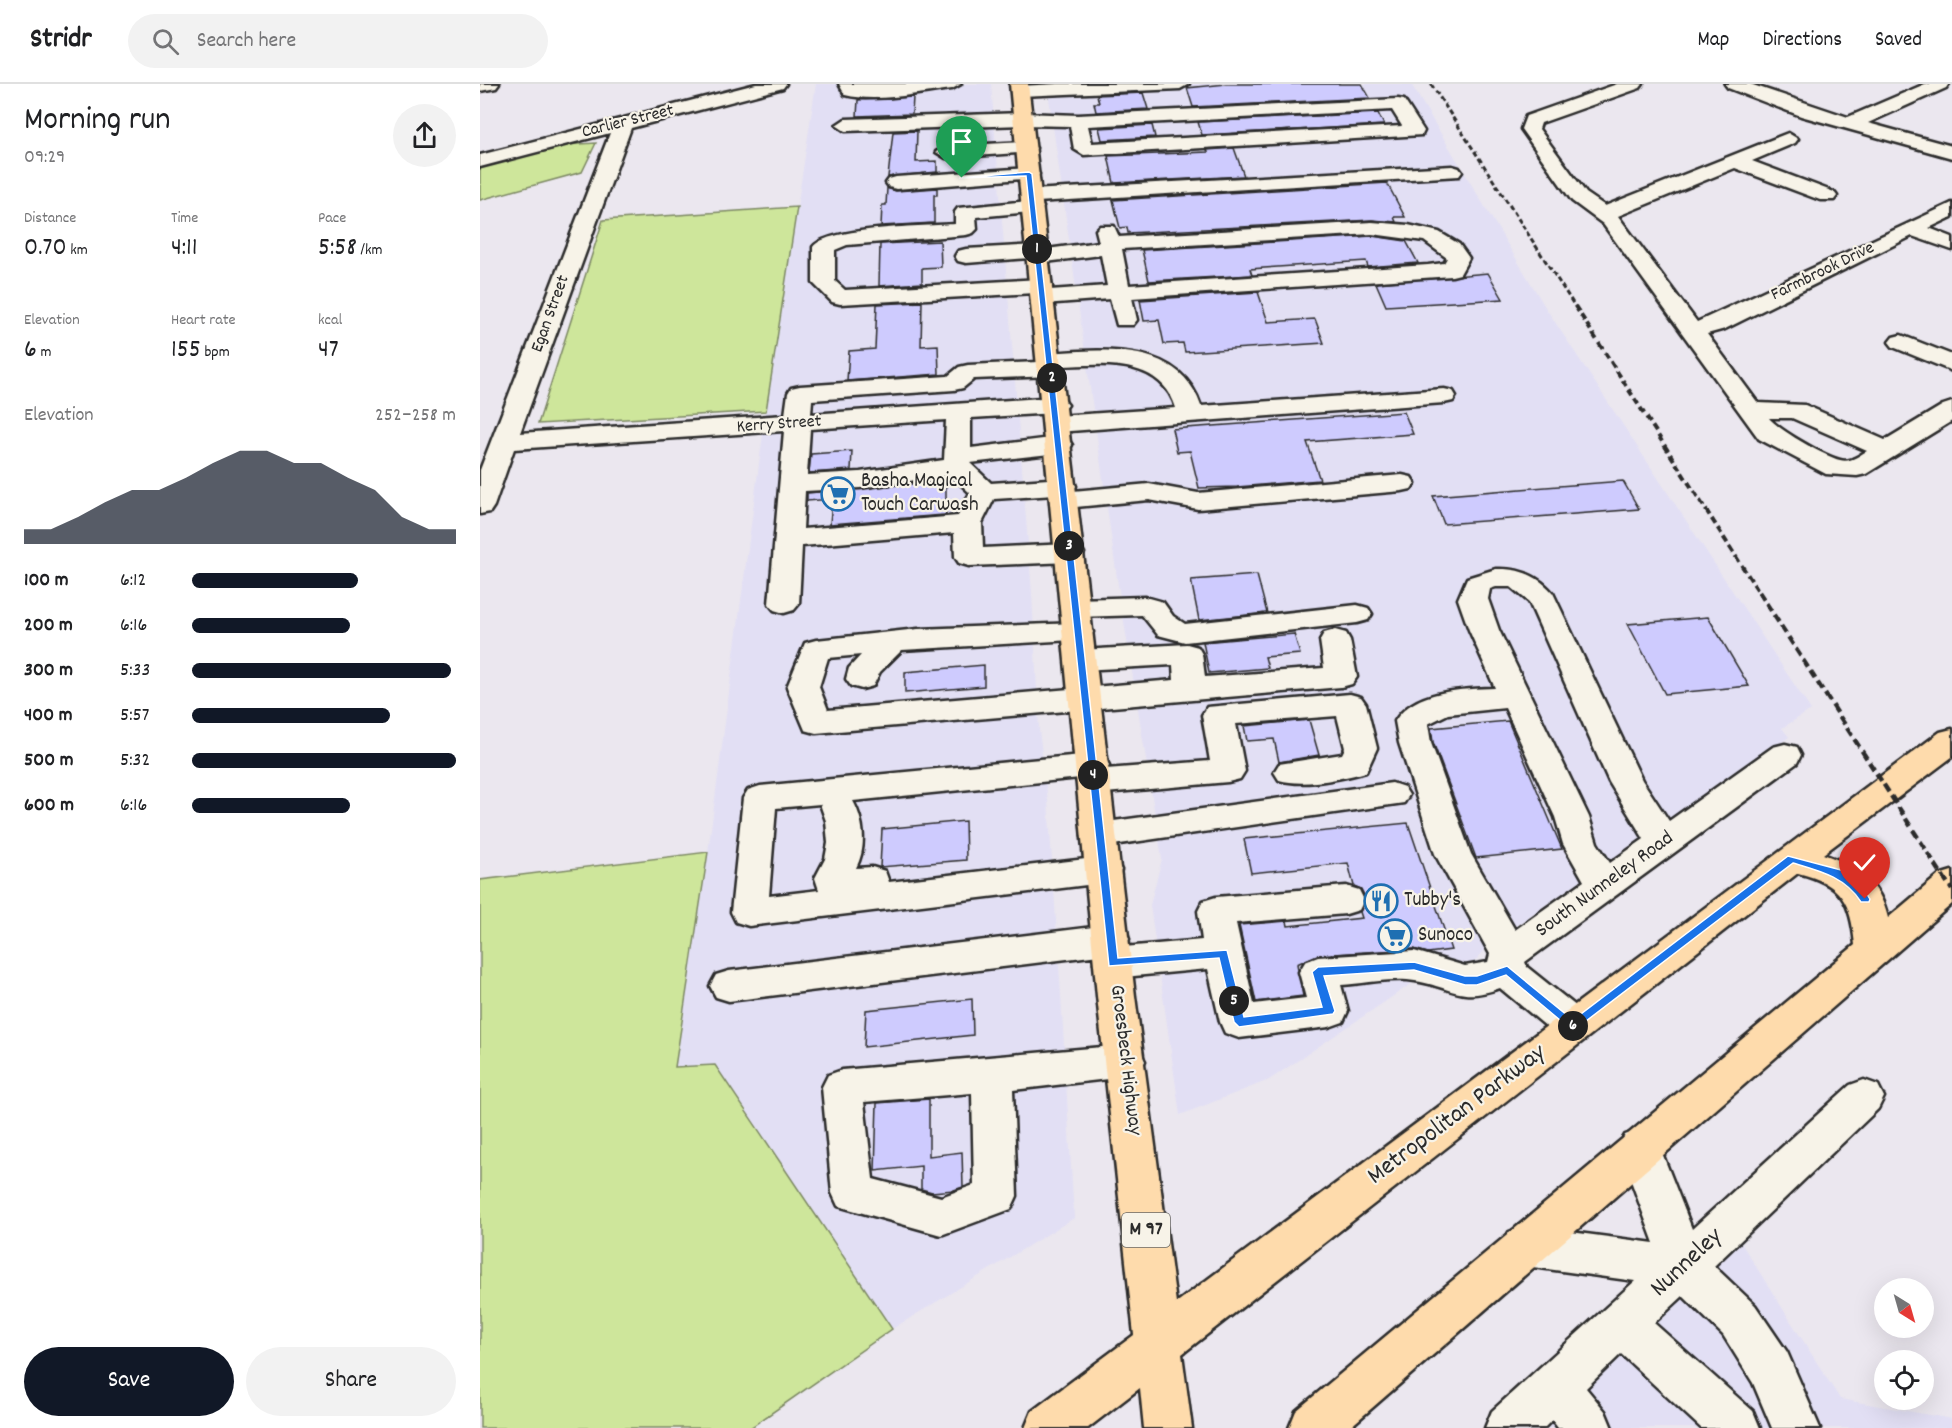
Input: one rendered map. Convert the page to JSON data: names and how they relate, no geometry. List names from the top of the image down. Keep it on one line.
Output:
{"streets":{"main road":["Groesbeck Highway","Metropolitan Parkway","M 97"],"street":["Carlier Street","Farmbrook Drive","Egan Street","Kerry Street","South Nunneley Road","Nunneley"]},"crossings":[["Carlier Street","Egan Street"],["Egan Street","Kerry Street"],["Kerry Street","Groesbeck Highway"],["Groesbeck Highway","Metropolitan Parkway"]],"places":{"supermarket":["Basha Magical Touch Carwash","Sunoco"],"restaurant":["Tubby's"]},"north":"bottom right","page":{"header":"Stridr","search":"Search here","nav":["Map","Directions","Saved"],"heading":["Morning run","09:29"],"stats":[["Distance","0.70 km"],["Time","4:11"],["Pace","5:58 /km"],["Elevation","6 m"],["Heart rate","155 bpm"],["kcal","47"]],"pins":["1","2","3","4","5","6"],"chart":["Elevation","252–258 m"],"list":[{"name":"100 m","note":"6:12"},{"name":"200 m","note":"6:16"},{"name":"300 m","note":"5:33"},{"name":"400 m","note":"5:57"},{"name":"500 m","note":"5:32"},{"name":"600 m","note":"6:16"}],"buttons":["Save","Share"]}}
